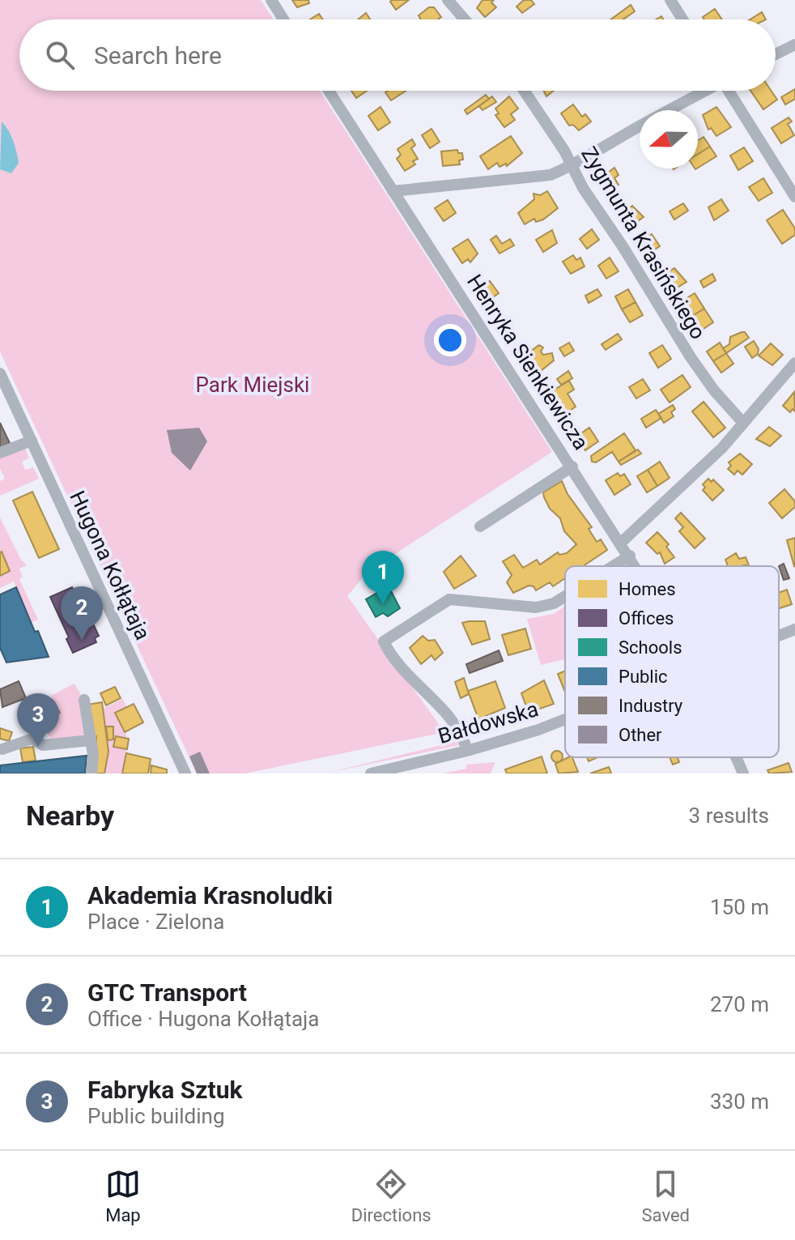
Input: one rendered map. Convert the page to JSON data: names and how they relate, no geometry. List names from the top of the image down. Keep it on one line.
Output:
{"streets":{"street":["Zygmunta Krasińskiego","Henryka Sienkiewicza","Hugona Kołłątaja","Bałdowska"]},"parks":["Park Miejski"],"legend":["Homes","Offices","Schools","Public","Industry","Other"],"north":"left","page":{"search":"Search here","pins":["1","2","3"],"heading":["Nearby","3 results"],"list":[{"mark":"1","name":"Akademia Krasnoludki","note":"Place · Zielona","value":"150 m"},{"mark":"2","name":"GTC Transport","note":"Office · Hugona Kołłątaja","value":"270 m"},{"mark":"3","name":"Fabryka Sztuk","note":"Public building","value":"330 m"}],"nav":["Map","Directions","Saved"]}}
